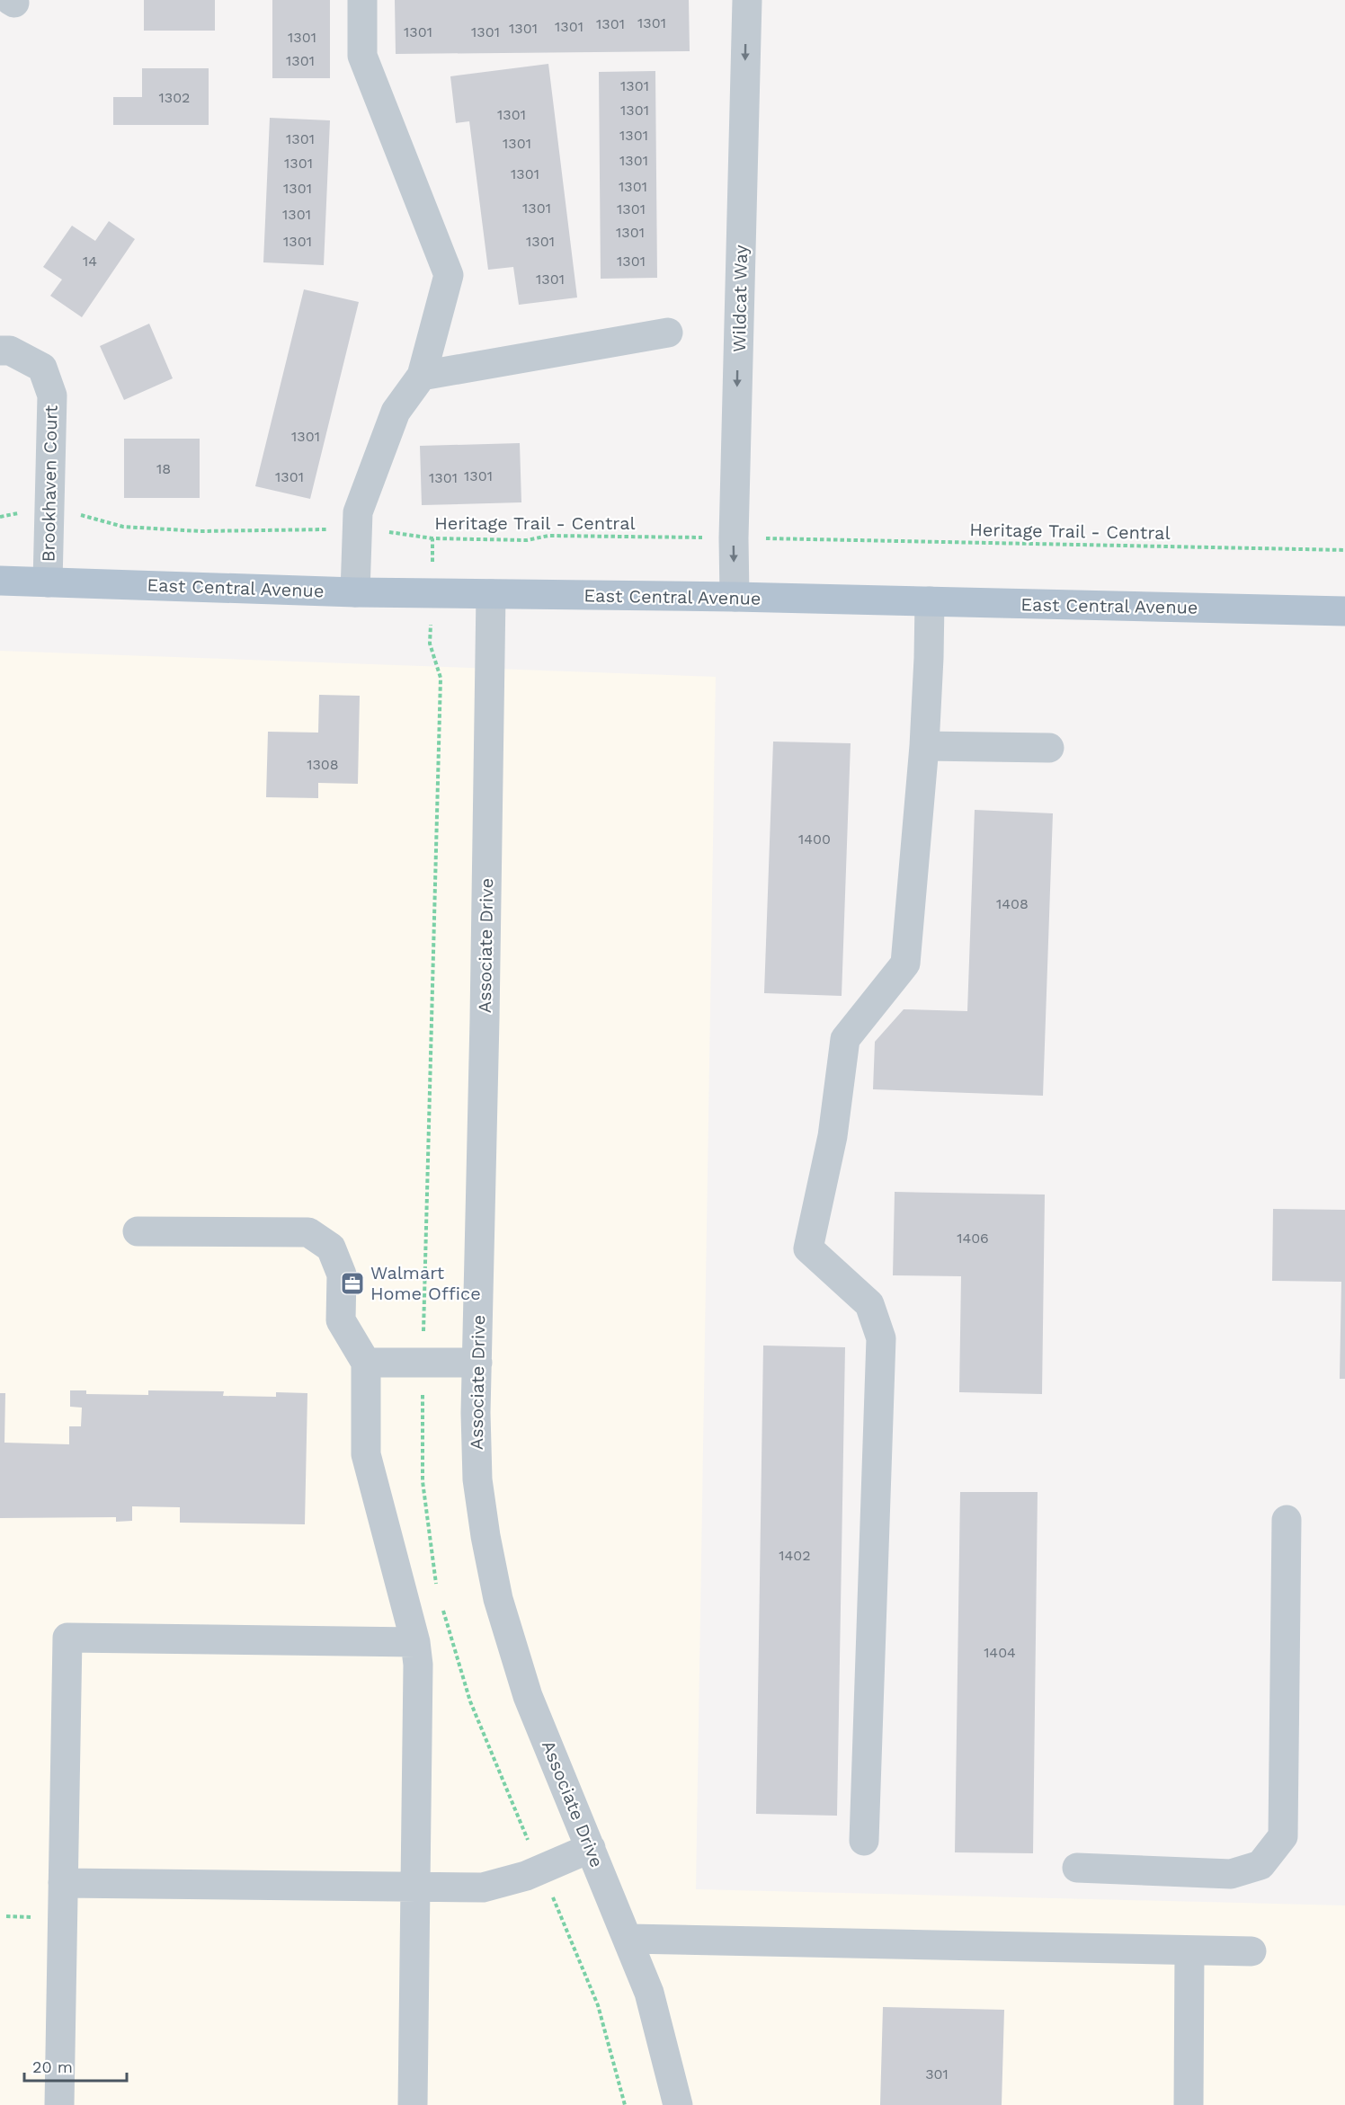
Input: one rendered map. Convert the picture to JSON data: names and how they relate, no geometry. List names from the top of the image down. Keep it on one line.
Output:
{"streets":{"main road":["East Central Avenue"],"street":["Wildcat Way","Brookhaven Court","Associate Drive"],"path":["Heritage Trail - Central"]},"crossings":[["Wildcat Way","East Central Avenue"],["Brookhaven Court","East Central Avenue"],["East Central Avenue","Associate Drive"]],"one_way":["Wildcat Way"],"places":{"office":["Walmart Home Office"]},"house_numbers":["1301","1301","1301","1301","1301","1301","1301","1301","1301","1302","1301","1301","1301","1301","1301","1301","1301","1301","1301","1301","1301","1301","1301","1301","1301","1301","14","1301","1301","1301","18","1301","1301","1301","1308","1400","1408","1406","1402","1404","301"],"scale_bar":"20 m"}
